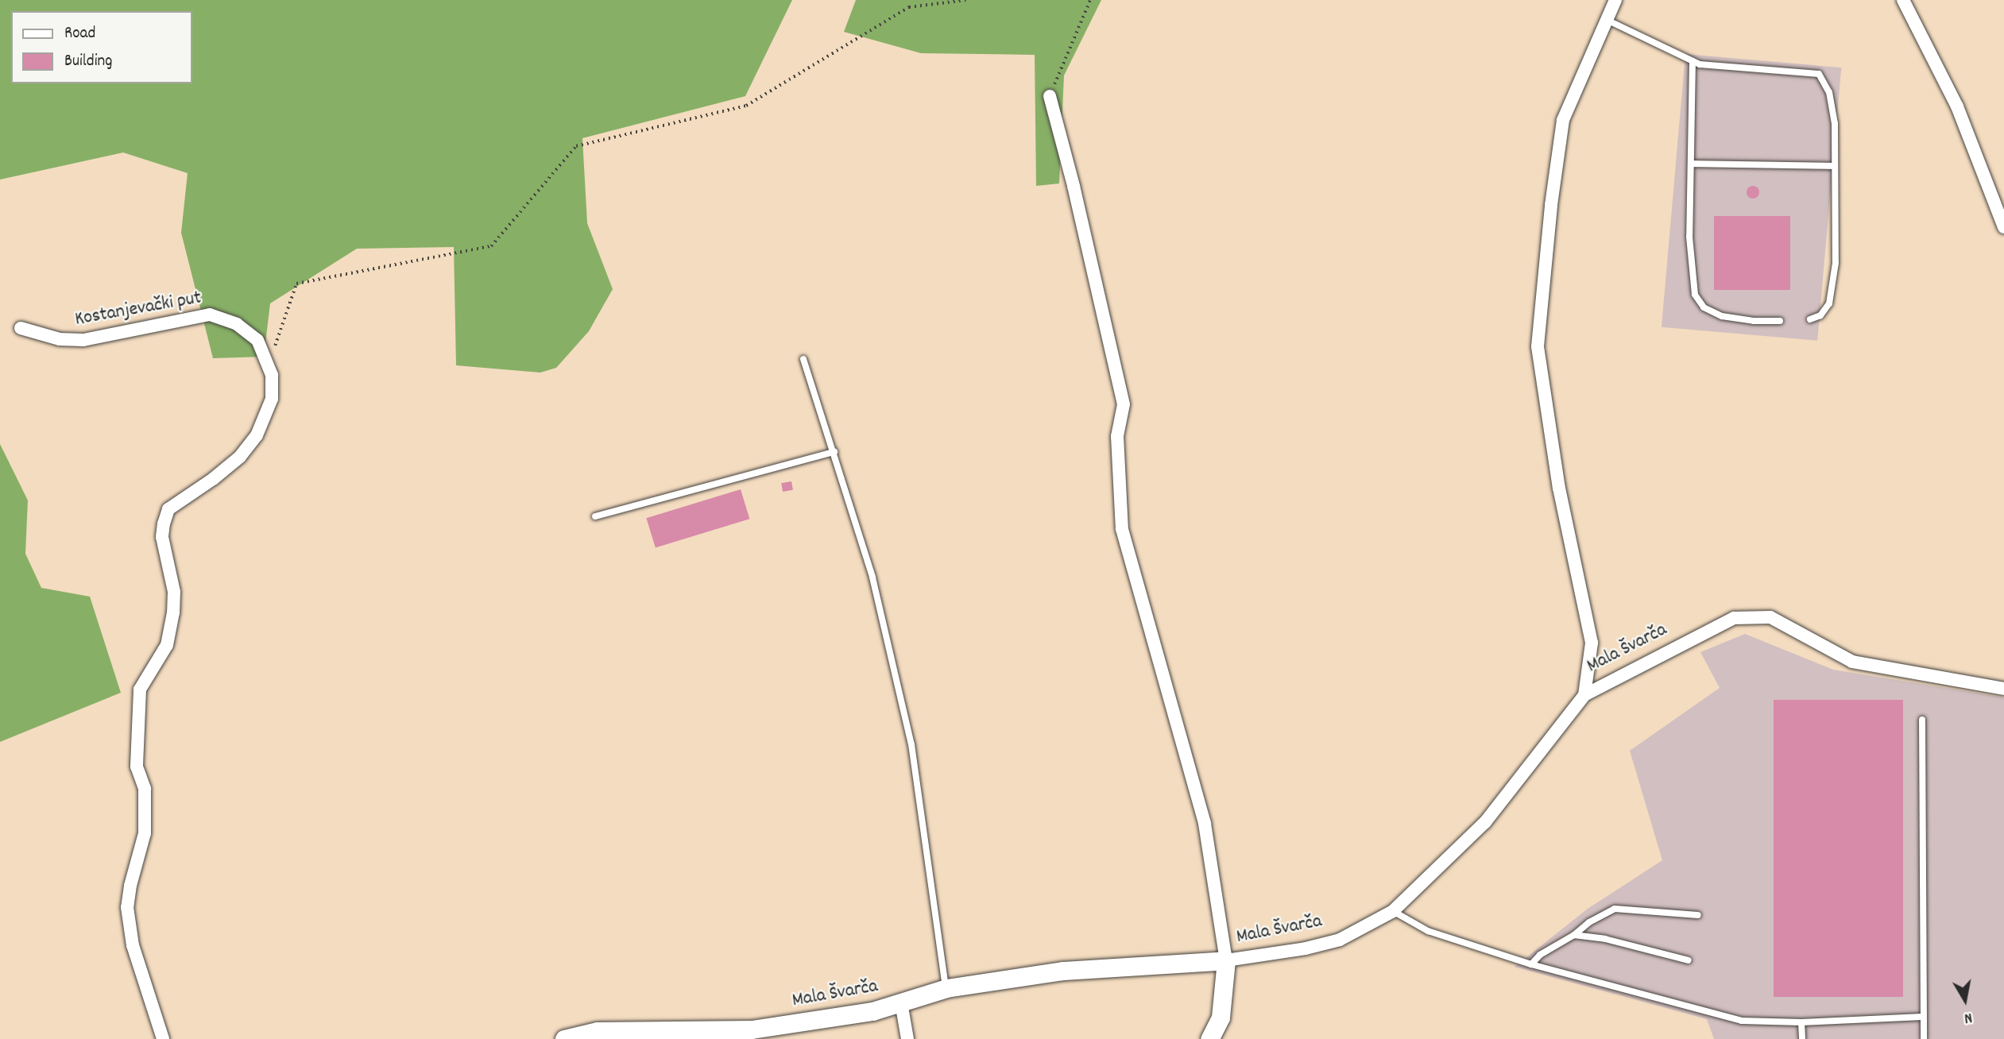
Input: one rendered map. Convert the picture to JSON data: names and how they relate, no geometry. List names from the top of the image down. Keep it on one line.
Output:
{"streets":{"street":["Kostanjevački put","Mala Švarča"]},"legend":["Road","Building"],"north":"bottom"}
